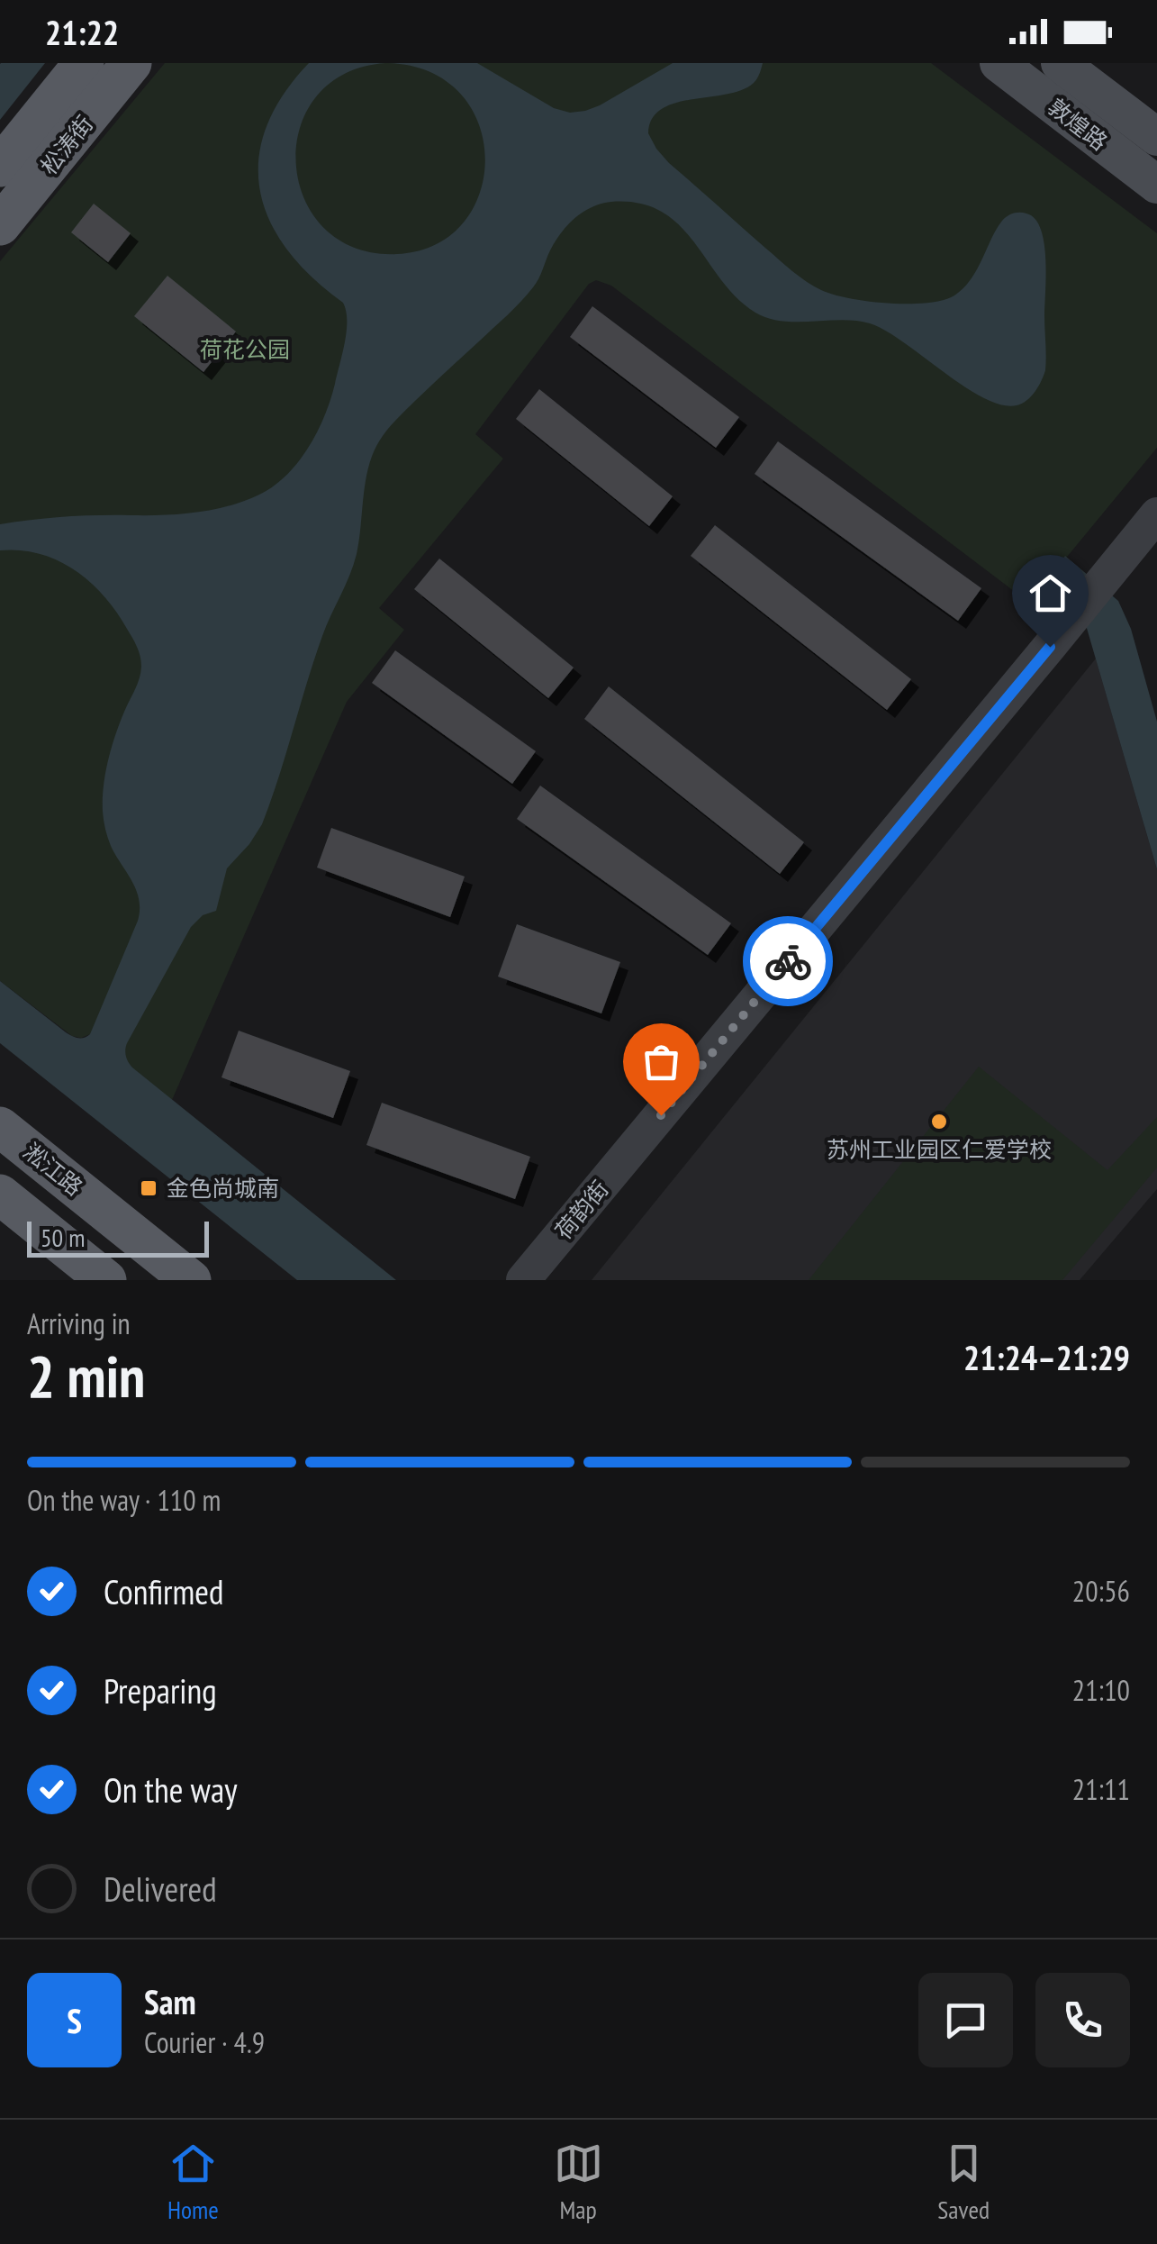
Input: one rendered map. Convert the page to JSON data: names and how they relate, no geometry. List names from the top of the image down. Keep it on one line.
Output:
{"streets":{"main road":["敦煌路","松涛街","淞江路"],"street":["荷韵街"]},"parks":["荷花公园"],"places":{"other":["苏州工业园区仁爱学校"],"transit":["金色尚城南"]},"scale_bar":"50 m","page":{"status":"21:22","scale":"50 m","heading":["2 min","Arriving in","21:24–21:29"],"panel":["Sam","Courier · 4.9"],"bar":"On the way · 110 m","list":[["Confirmed","20:56"],["Preparing","21:10"],["On the way","21:11"],"Delivered"],"round":"S","tabs":["Home","Map","Saved"]}}
